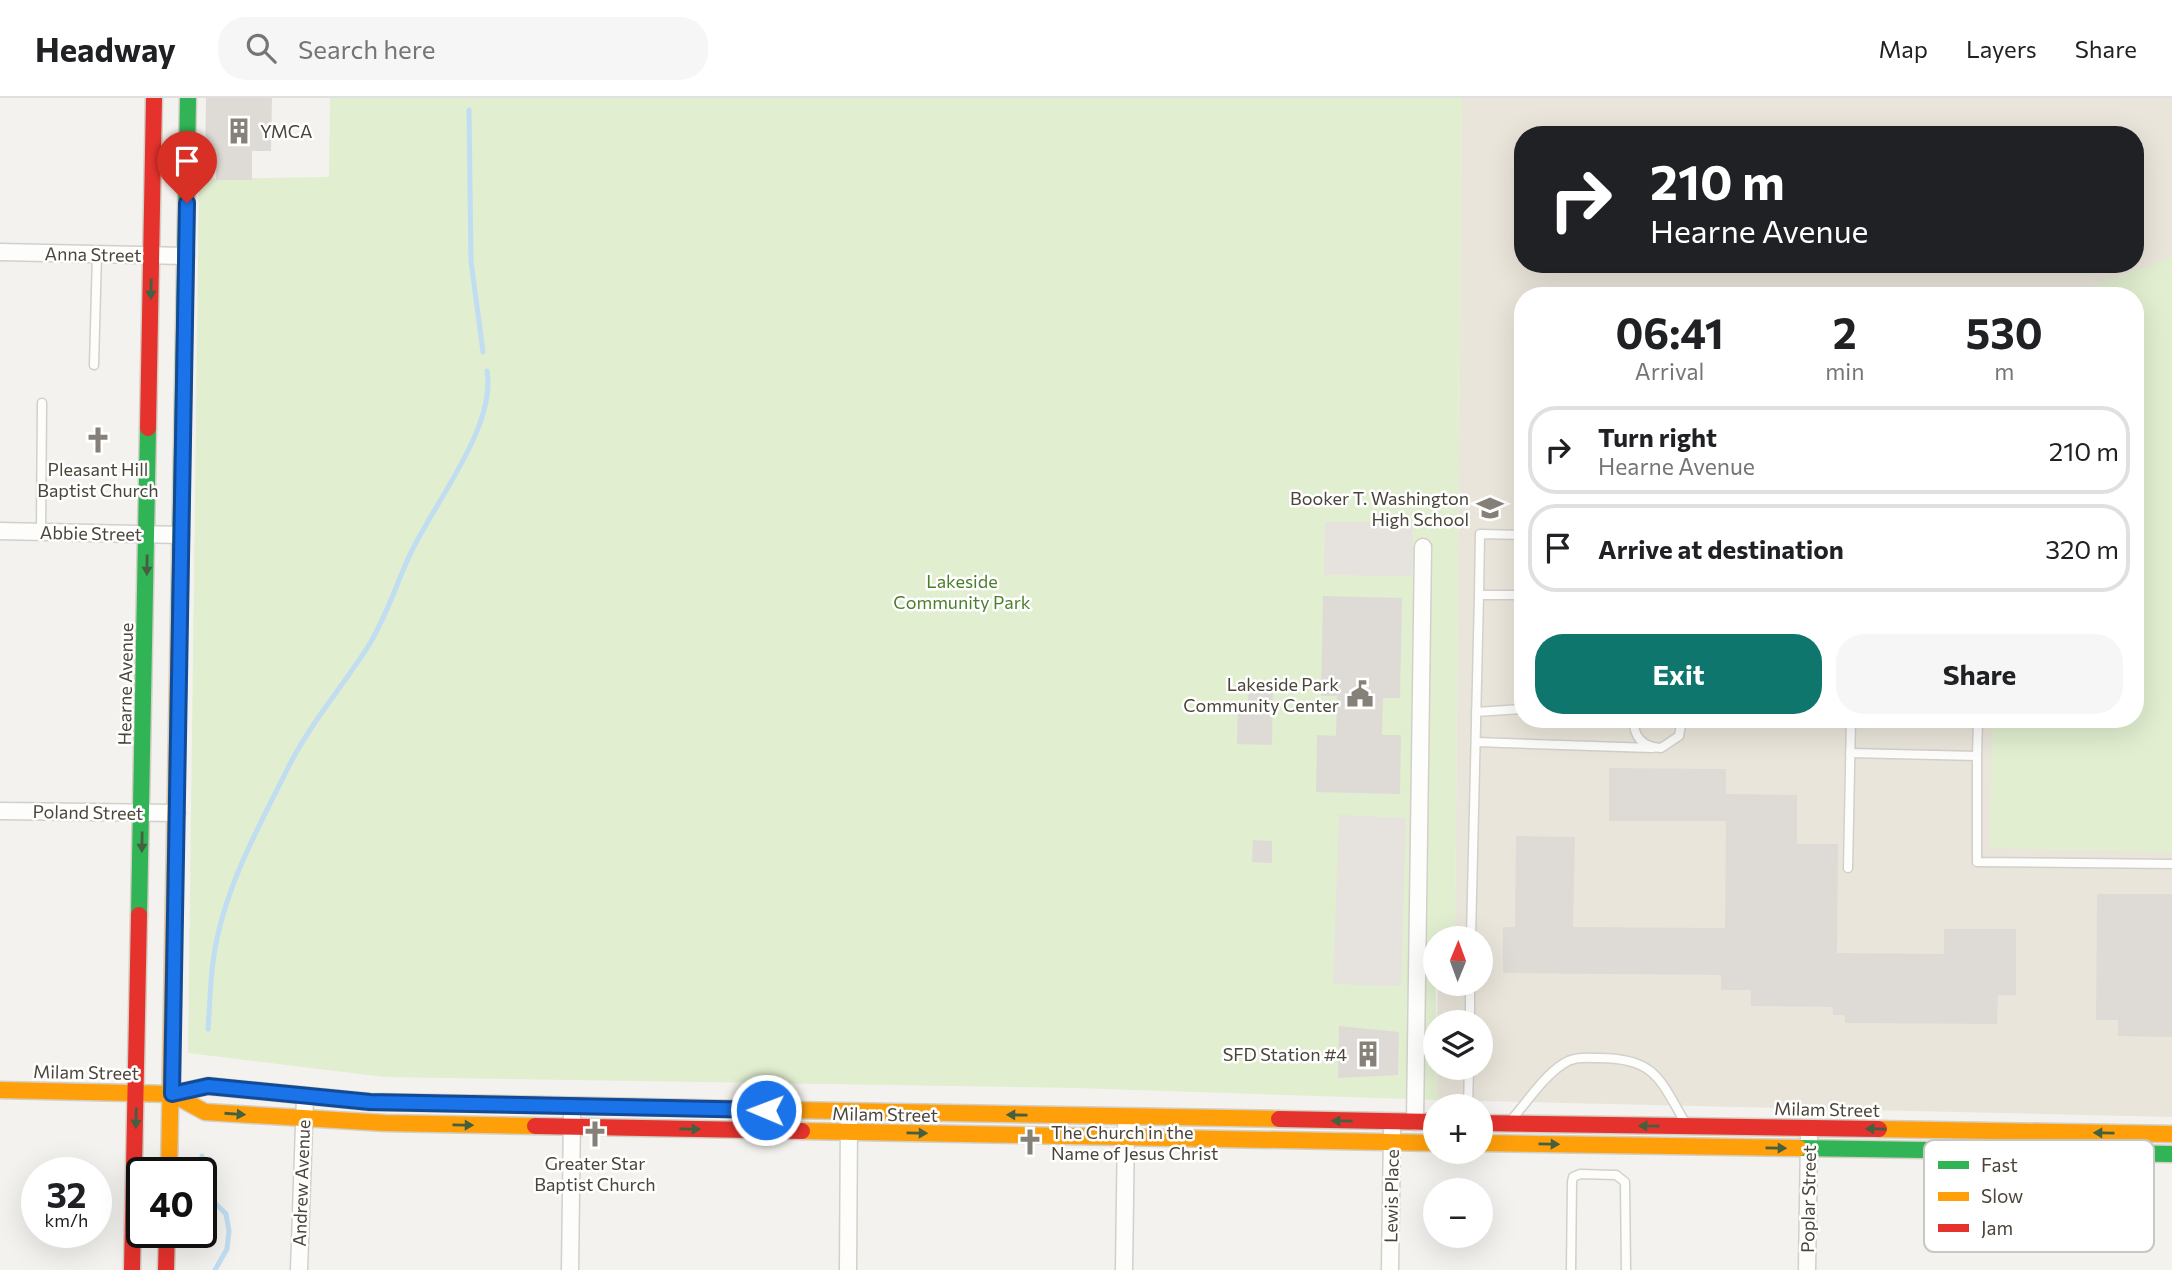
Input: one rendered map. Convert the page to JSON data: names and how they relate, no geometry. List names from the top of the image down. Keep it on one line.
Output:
{"streets":{"street":["Anna Street","Abbie Street","Hearne Avenue","Poland Street","Milam Street","Andrew Avenue","Lewis Place","Poplar Street"]},"crossings":[["Anna Street","Hearne Avenue"],["Abbie Street","Hearne Avenue"],["Hearne Avenue","Poland Street"],["Hearne Avenue","Milam Street"],["Milam Street","Andrew Avenue"],["Milam Street","Lewis Place"],["Milam Street","Poplar Street"]],"parks":["Lakeside Community Park"],"places":{"building":["YMCA","SFD Station #4"],"church":["Pleasant Hill Baptist Church","Greater Star Baptist Church","The Church in the Name of Jesus Christ"],"school or university":["Booker T. Washington High School"],"public building":["Lakeside Park Community Center"]},"legend":["Fast","Slow","Jam"],"north":"top","page":{"header":"Headway","search":"Search here","nav":["Map","Layers","Share"],"turn":["210 m","Hearne Avenue"],"eta":["06:41","Arrival","2","min","530","m"],"list":[{"name":"Turn right","note":"Hearne Avenue","value":"210 m"},{"name":"Arrive at destination","value":"320 m"}],"buttons":["Exit","Share"],"map_buttons":["+","−"],"speed":"32 km/h","limit":"40"}}
